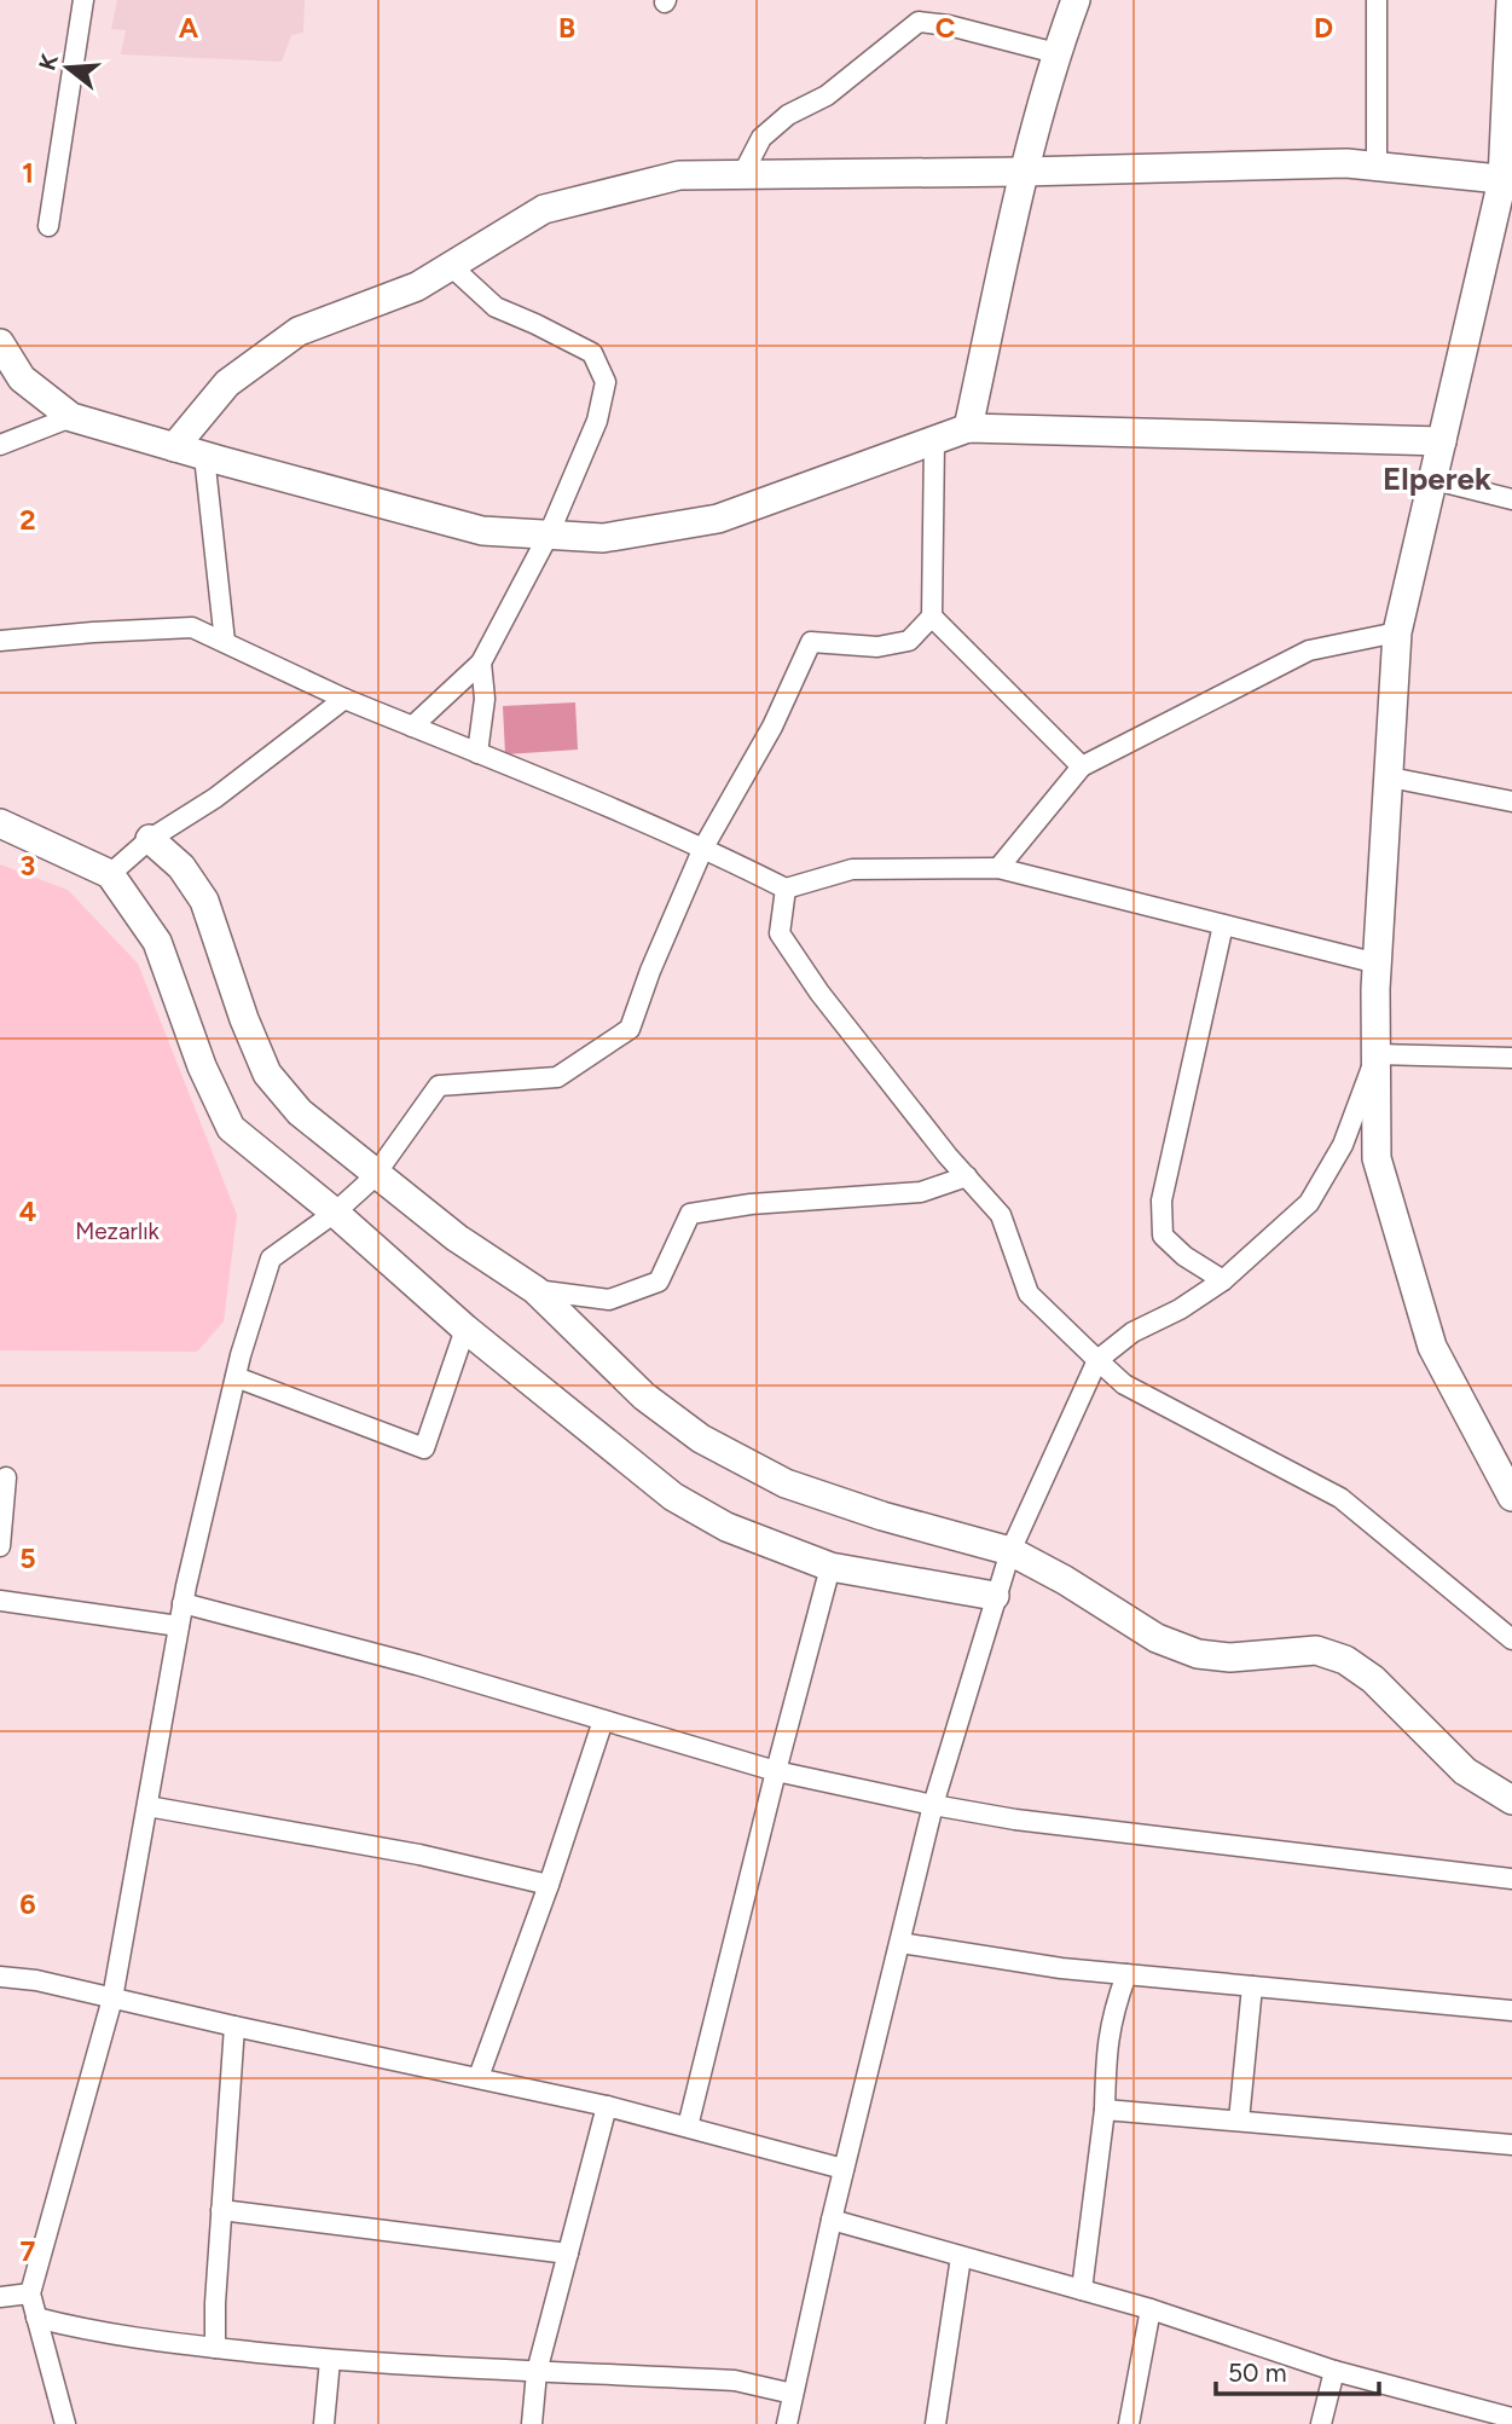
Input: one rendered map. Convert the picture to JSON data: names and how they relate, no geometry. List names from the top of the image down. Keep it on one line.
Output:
{"districts":["Elperek"],"parks":["Mezarlık"],"scale_bar":"50 m","north":"left","grid":{"columns":["A","B","C","D"],"rows":["1","2","3","4","5","6","7"]}}
